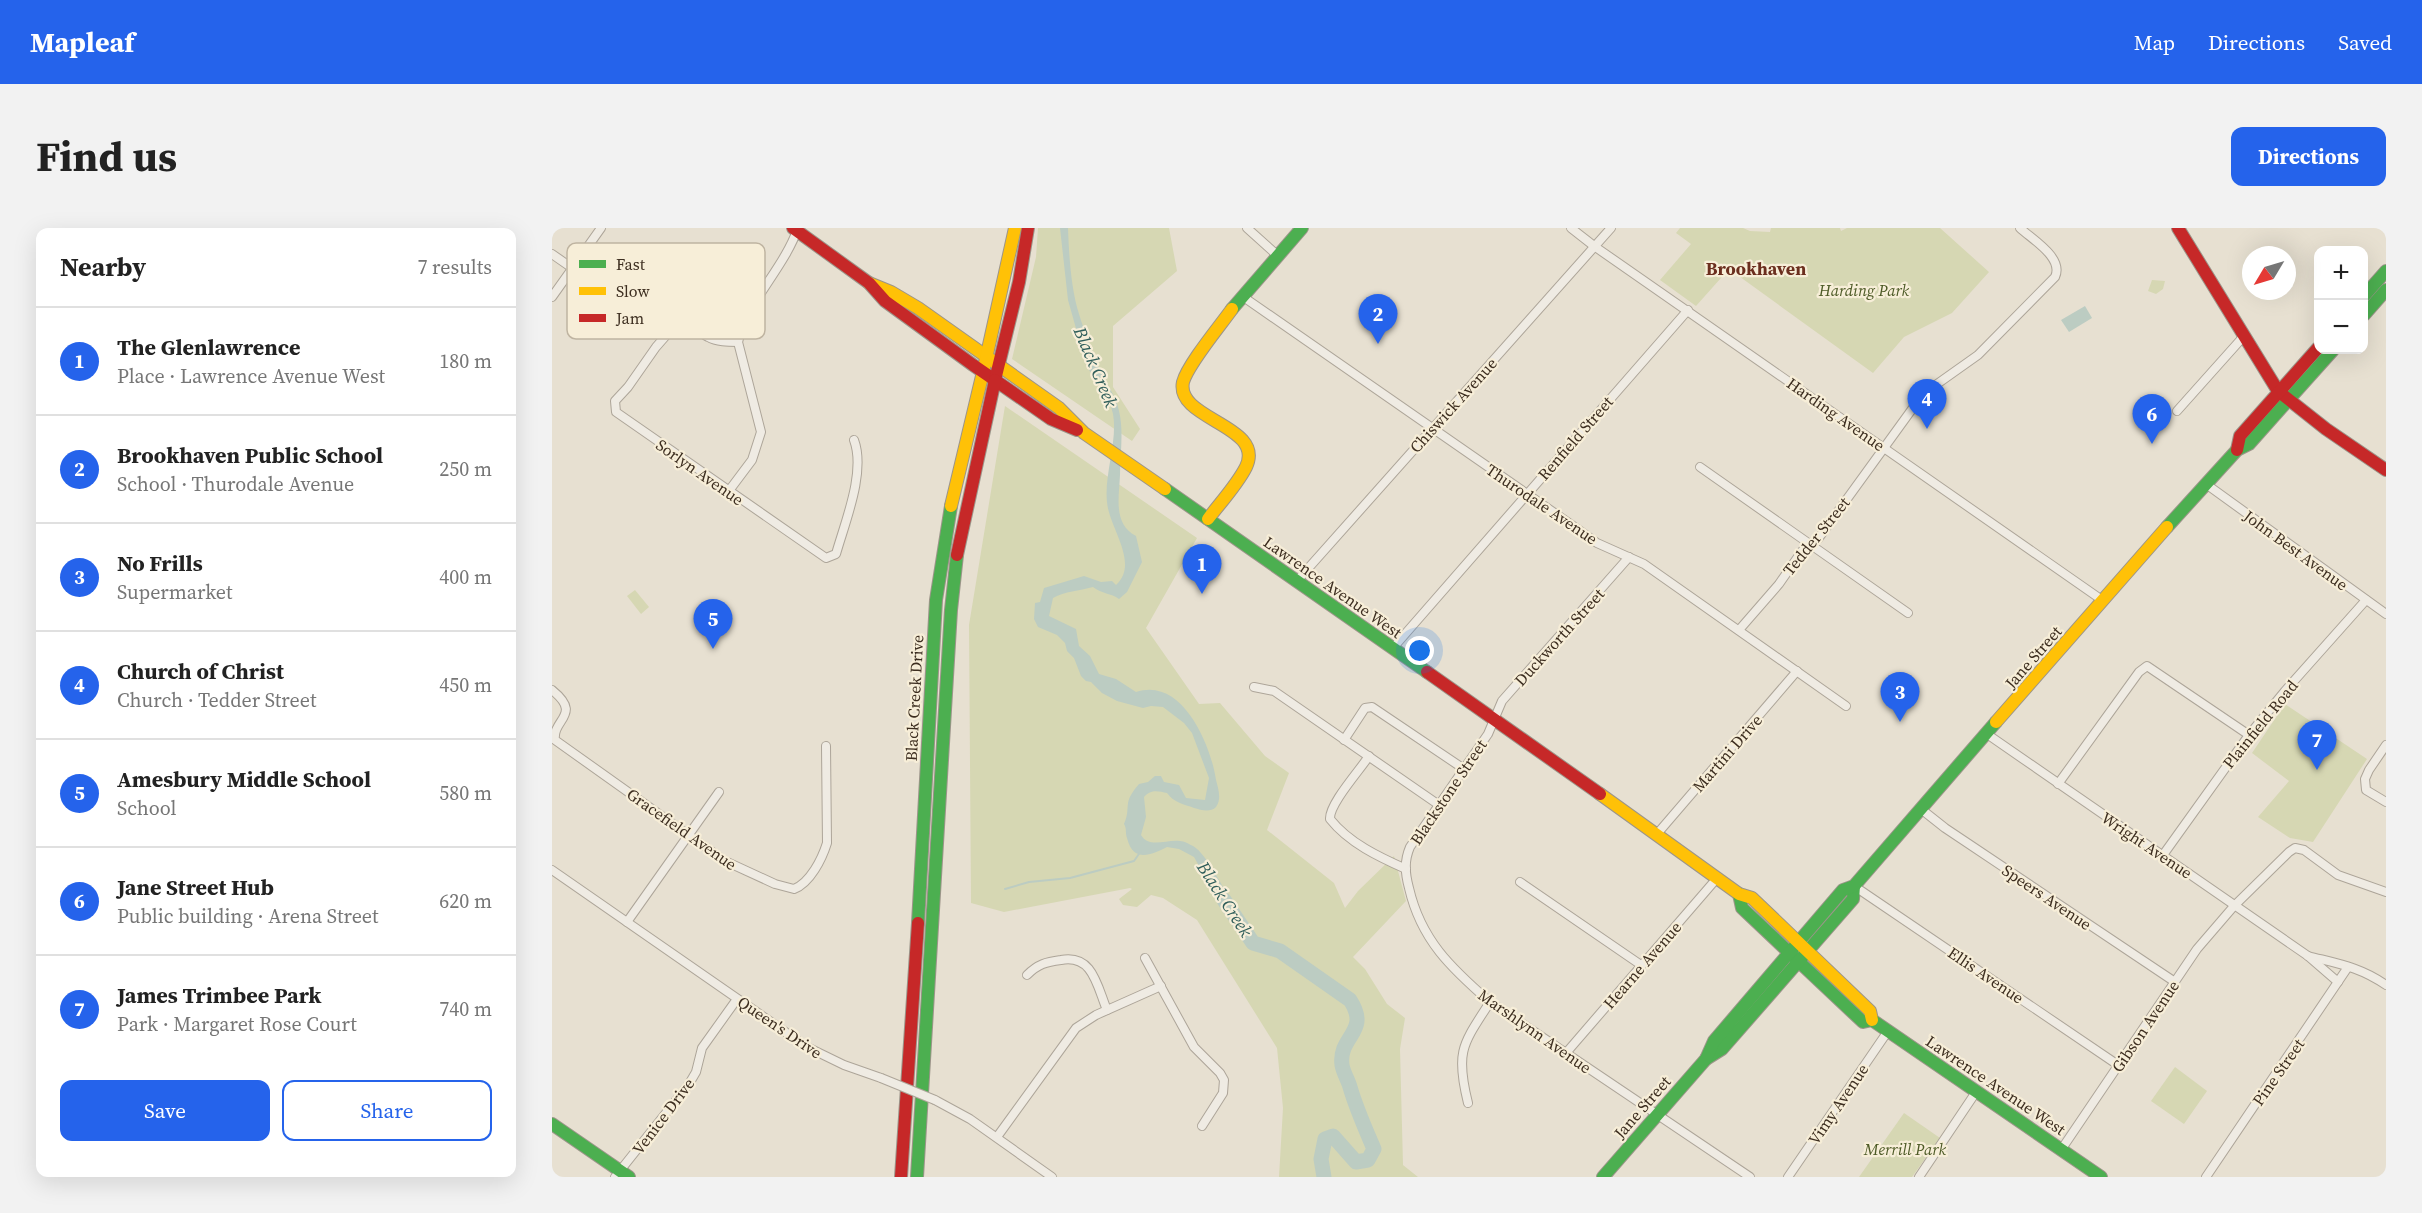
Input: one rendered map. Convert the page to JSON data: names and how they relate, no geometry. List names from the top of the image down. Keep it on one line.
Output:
{"streets":{"main road":["Lawrence Avenue West","Jane Street","Black Creek Drive"],"street":["Chiswick Avenue","Harding Avenue","Renfield Street","Sorlyn Avenue","Thurodale Avenue","Tedder Street","John Best Avenue","Duckworth Street","Plainfield Road","Martini Drive","Blackstone Street","Gracefield Avenue","Wright Avenue","Speers Avenue","Hearne Avenue","Ellis Avenue","Gibson Avenue","Queen's Drive","Marshlynn Avenue","Pine Street","Vimy Avenue","Venice Drive"]},"crossings":[["Chiswick Avenue","Harding Avenue"],["Chiswick Avenue","Thurodale Avenue"],["Chiswick Avenue","Lawrence Avenue West"],["Harding Avenue","Renfield Street"],["Harding Avenue","Tedder Street"],["Harding Avenue","Jane Street"],["Renfield Street","Thurodale Avenue"],["Renfield Street","Lawrence Avenue West"],["Thurodale Avenue","Tedder Street"],["Thurodale Avenue","Duckworth Street"],["Thurodale Avenue","Martini Drive"],["John Best Avenue","Jane Street"],["John Best Avenue","Plainfield Road"],["Lawrence Avenue West","Duckworth Street"],["Lawrence Avenue West","Jane Street"],["Lawrence Avenue West","Black Creek Drive"],["Lawrence Avenue West","Martini Drive"],["Lawrence Avenue West","Blackstone Street"],["Lawrence Avenue West","Hearne Avenue"],["Lawrence Avenue West","Gibson Avenue"],["Lawrence Avenue West","Vimy Avenue"],["Duckworth Street","Blackstone Street"],["Jane Street","Wright Avenue"],["Jane Street","Speers Avenue"],["Jane Street","Ellis Avenue"],["Jane Street","Marshlynn Avenue"],["Plainfield Road","Wright Avenue"],["Blackstone Street","Marshlynn Avenue"],["Wright Avenue","Gibson Avenue"],["Wright Avenue","Pine Street"],["Speers Avenue","Gibson Avenue"],["Hearne Avenue","Marshlynn Avenue"],["Ellis Avenue","Gibson Avenue"],["Queen's Drive","Venice Drive"]],"districts":["Brookhaven"],"water":["Black Creek"],"parks":["Harding Park","Merrill Park"],"legend":["Fast","Slow","Jam"],"north":"bottom left","page":{"header":"Mapleaf","nav":["Map","Directions","Saved"],"title":"Find us","buttons":["Directions",["Save","Share"]],"heading":["Nearby","7 results"],"map_buttons":["+","−"],"pins":["2","4","6","1","5","3","7"],"list":[{"mark":"1","name":"The Glenlawrence","note":"Place · Lawrence Avenue West","value":"180 m"},{"mark":"2","name":"Brookhaven Public School","note":"School · Thurodale Avenue","value":"250 m"},{"mark":"3","name":"No Frills","note":"Supermarket","value":"400 m"},{"mark":"4","name":"Church of Christ","note":"Church · Tedder Street","value":"450 m"},{"mark":"5","name":"Amesbury Middle School","note":"School","value":"580 m"},{"mark":"6","name":"Jane Street Hub","note":"Public building · Arena Street","value":"620 m"},{"mark":"7","name":"James Trimbee Park","note":"Park · Margaret Rose Court","value":"740 m"}]}}
